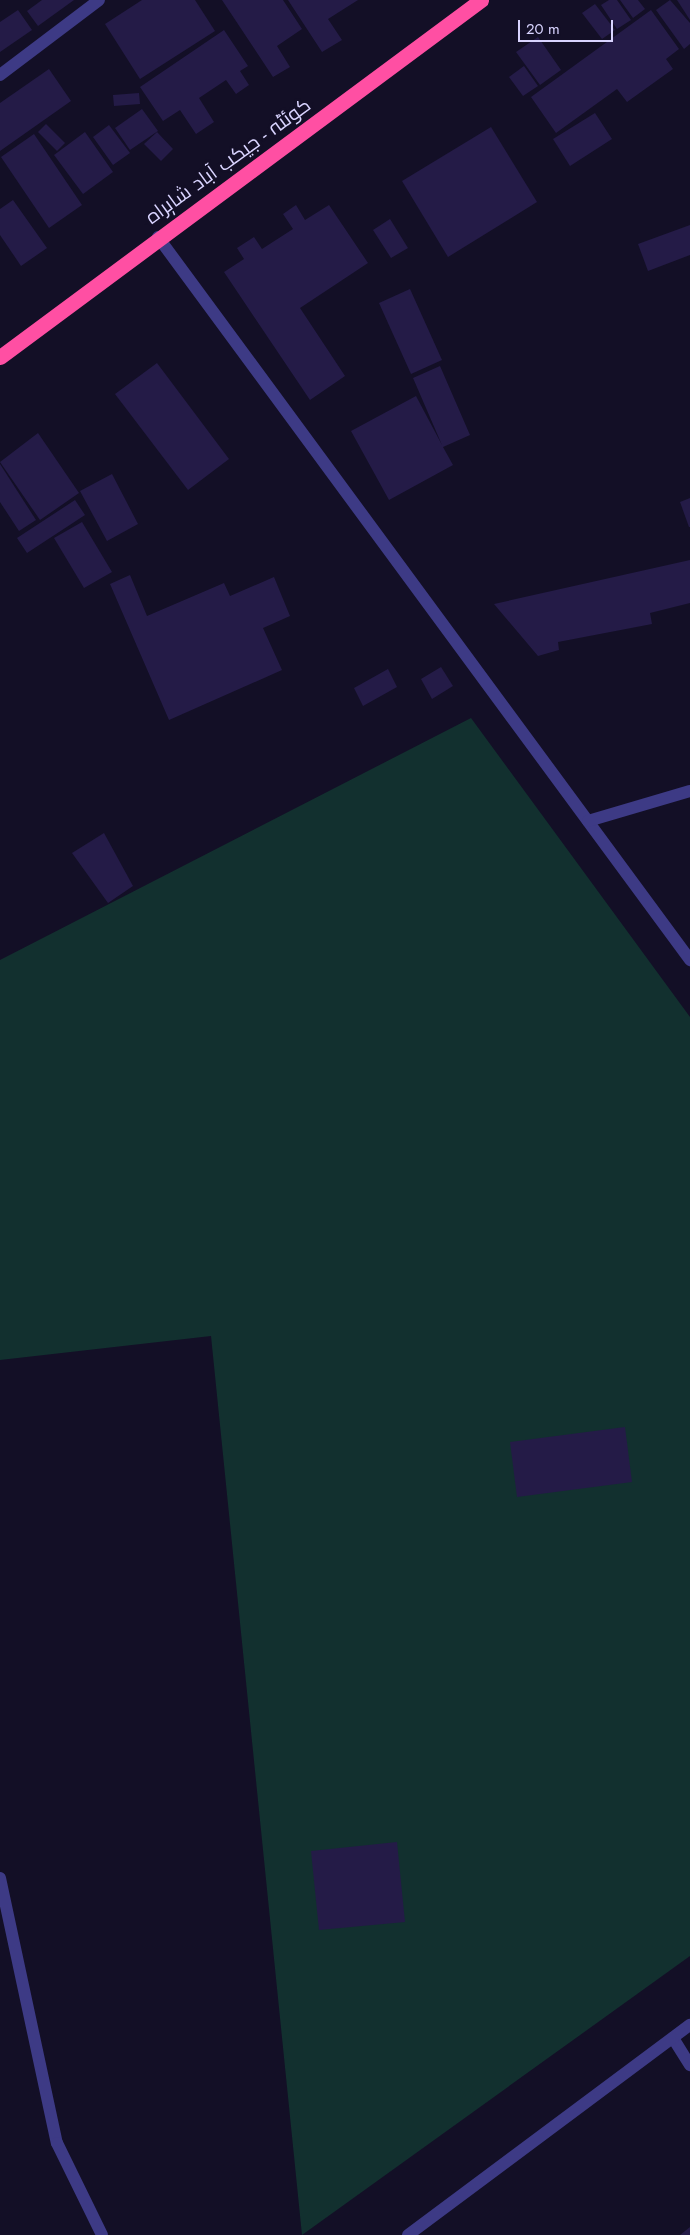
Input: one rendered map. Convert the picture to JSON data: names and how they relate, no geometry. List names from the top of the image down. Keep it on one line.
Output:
{"streets":{"highway":["کوئٹہ - جیکب آباد شاہراہ"]},"scale_bar":"20 m"}
